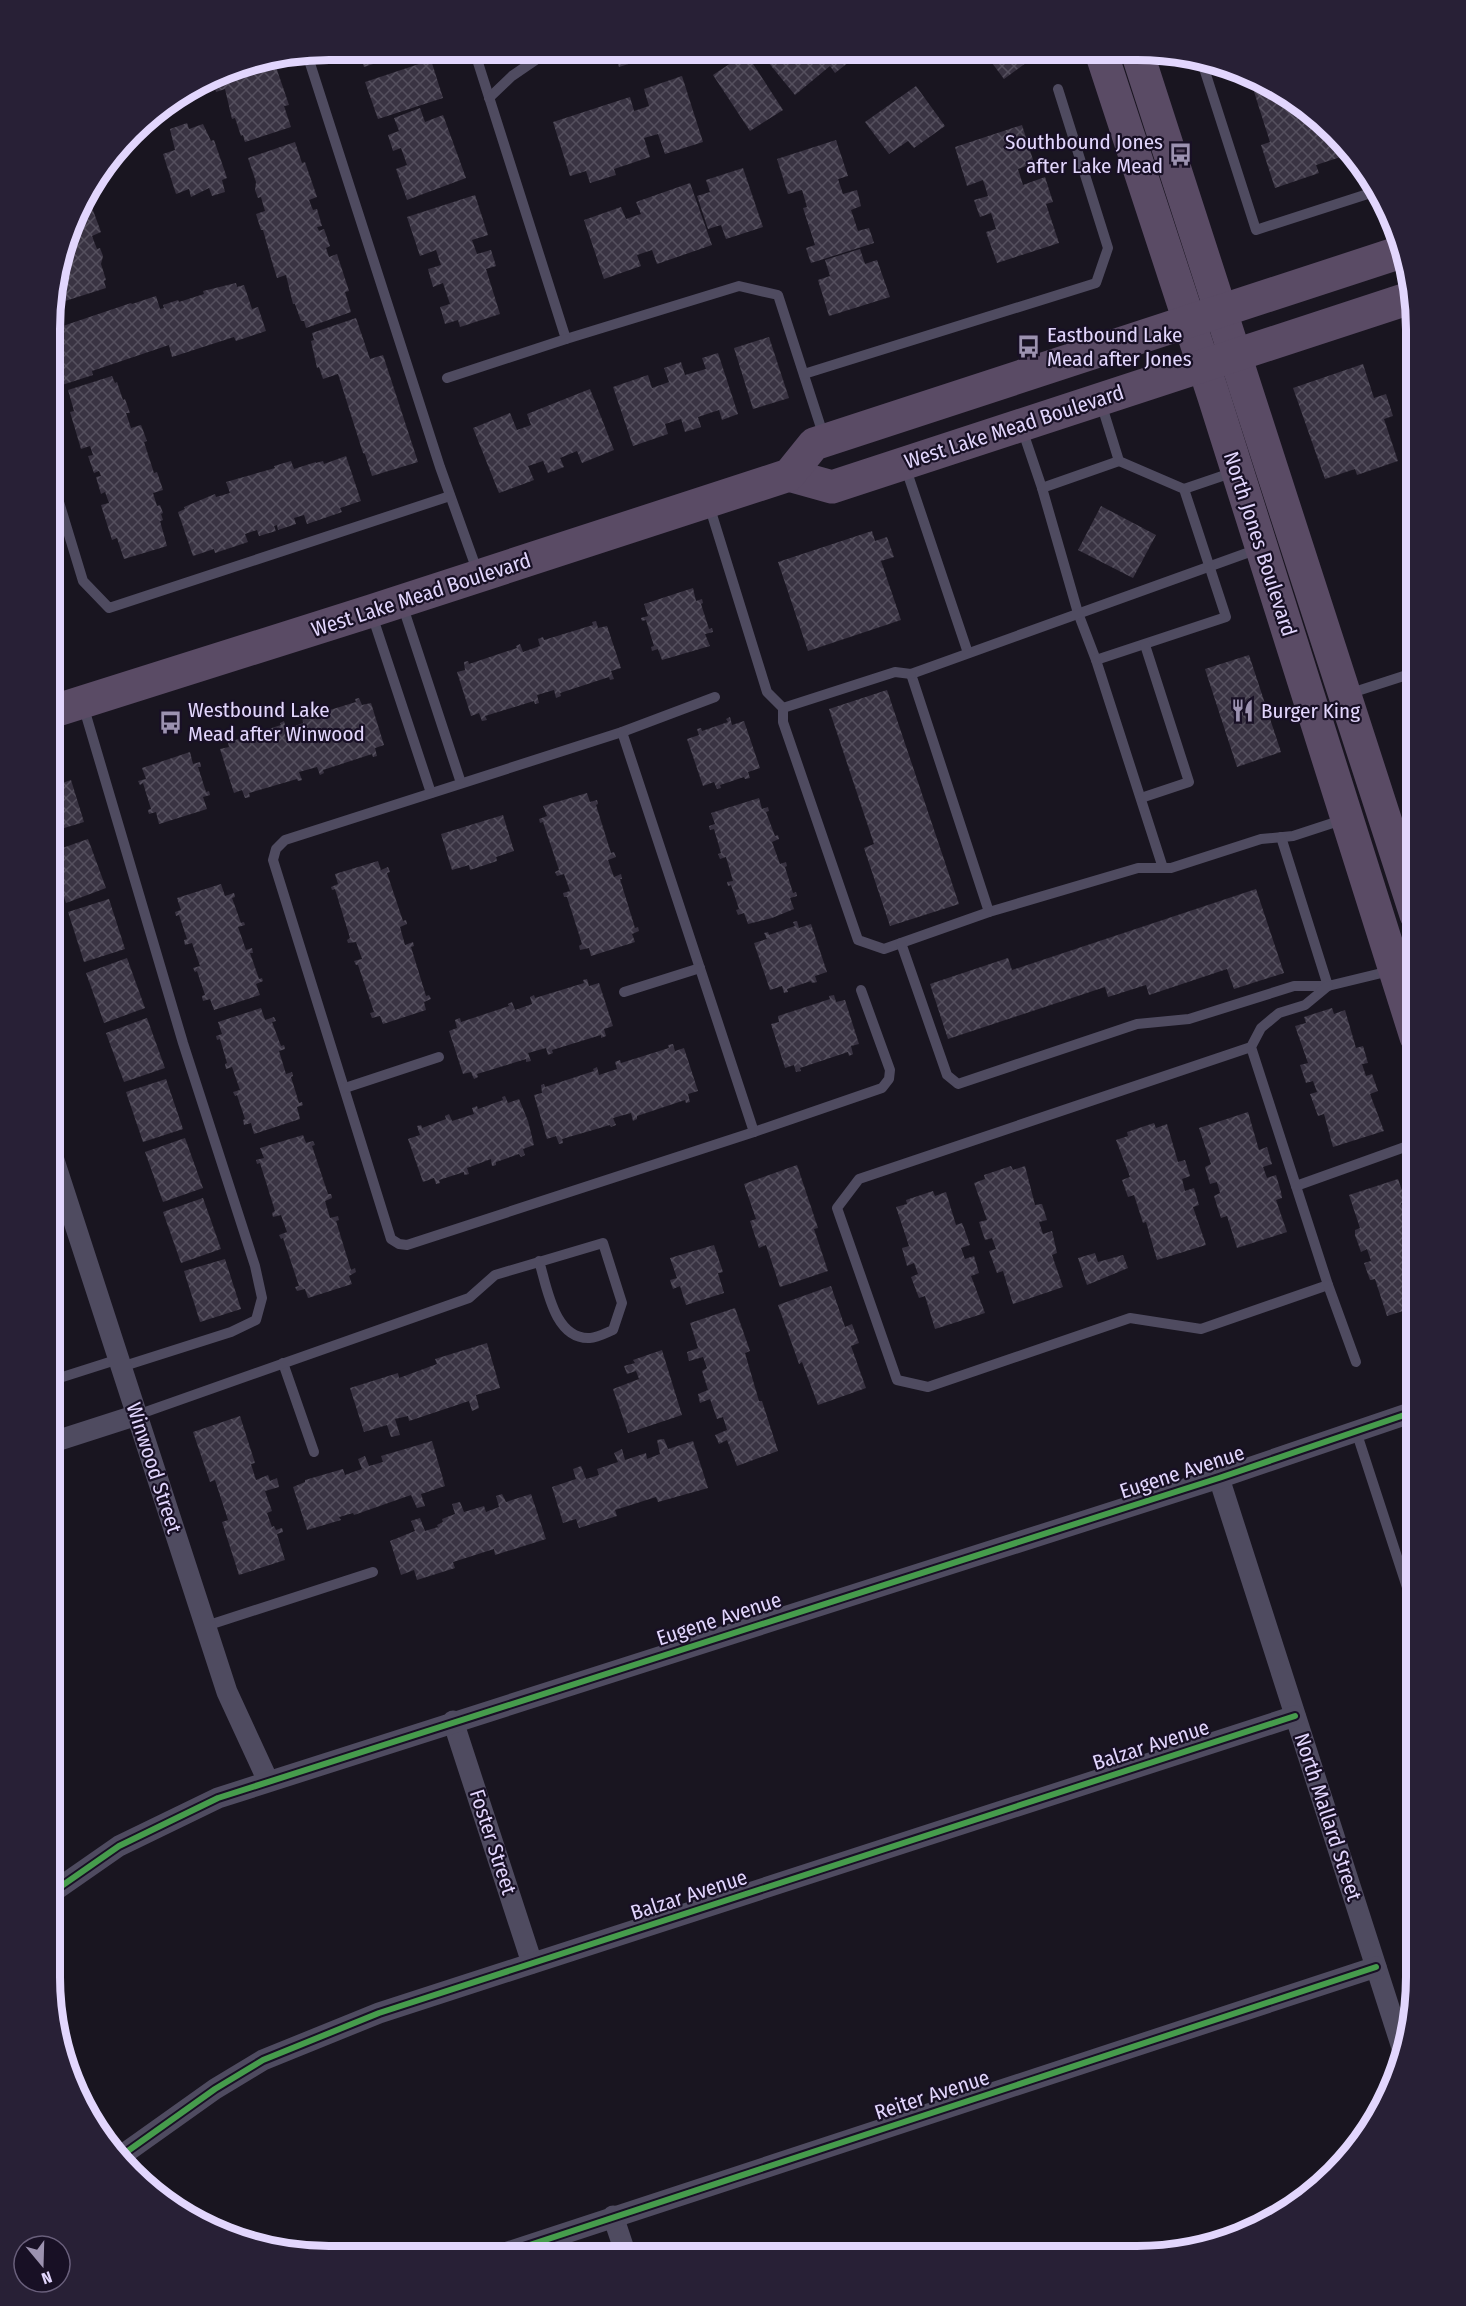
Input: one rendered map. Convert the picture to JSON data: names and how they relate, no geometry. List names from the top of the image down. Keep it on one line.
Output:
{"streets":{"main road":["West Lake Mead Boulevard","North Jones Boulevard"],"street":["Winwood Street","Eugene Avenue","Balzar Avenue","North Mallard Street","Foster Street","Reiter Avenue"]},"crossings":[["West Lake Mead Boulevard","North Jones Boulevard"],["Winwood Street","Eugene Avenue"],["Eugene Avenue","North Mallard Street"],["Eugene Avenue","Foster Street"],["Balzar Avenue","North Mallard Street"],["Balzar Avenue","Foster Street"],["North Mallard Street","Reiter Avenue"]],"places":{"bus stop":["Southbound Jones after Lake Mead","Eastbound Lake Mead after Jones","Westbound Lake Mead after Winwood"],"restaurant":["Burger King"]},"north":"bottom"}
